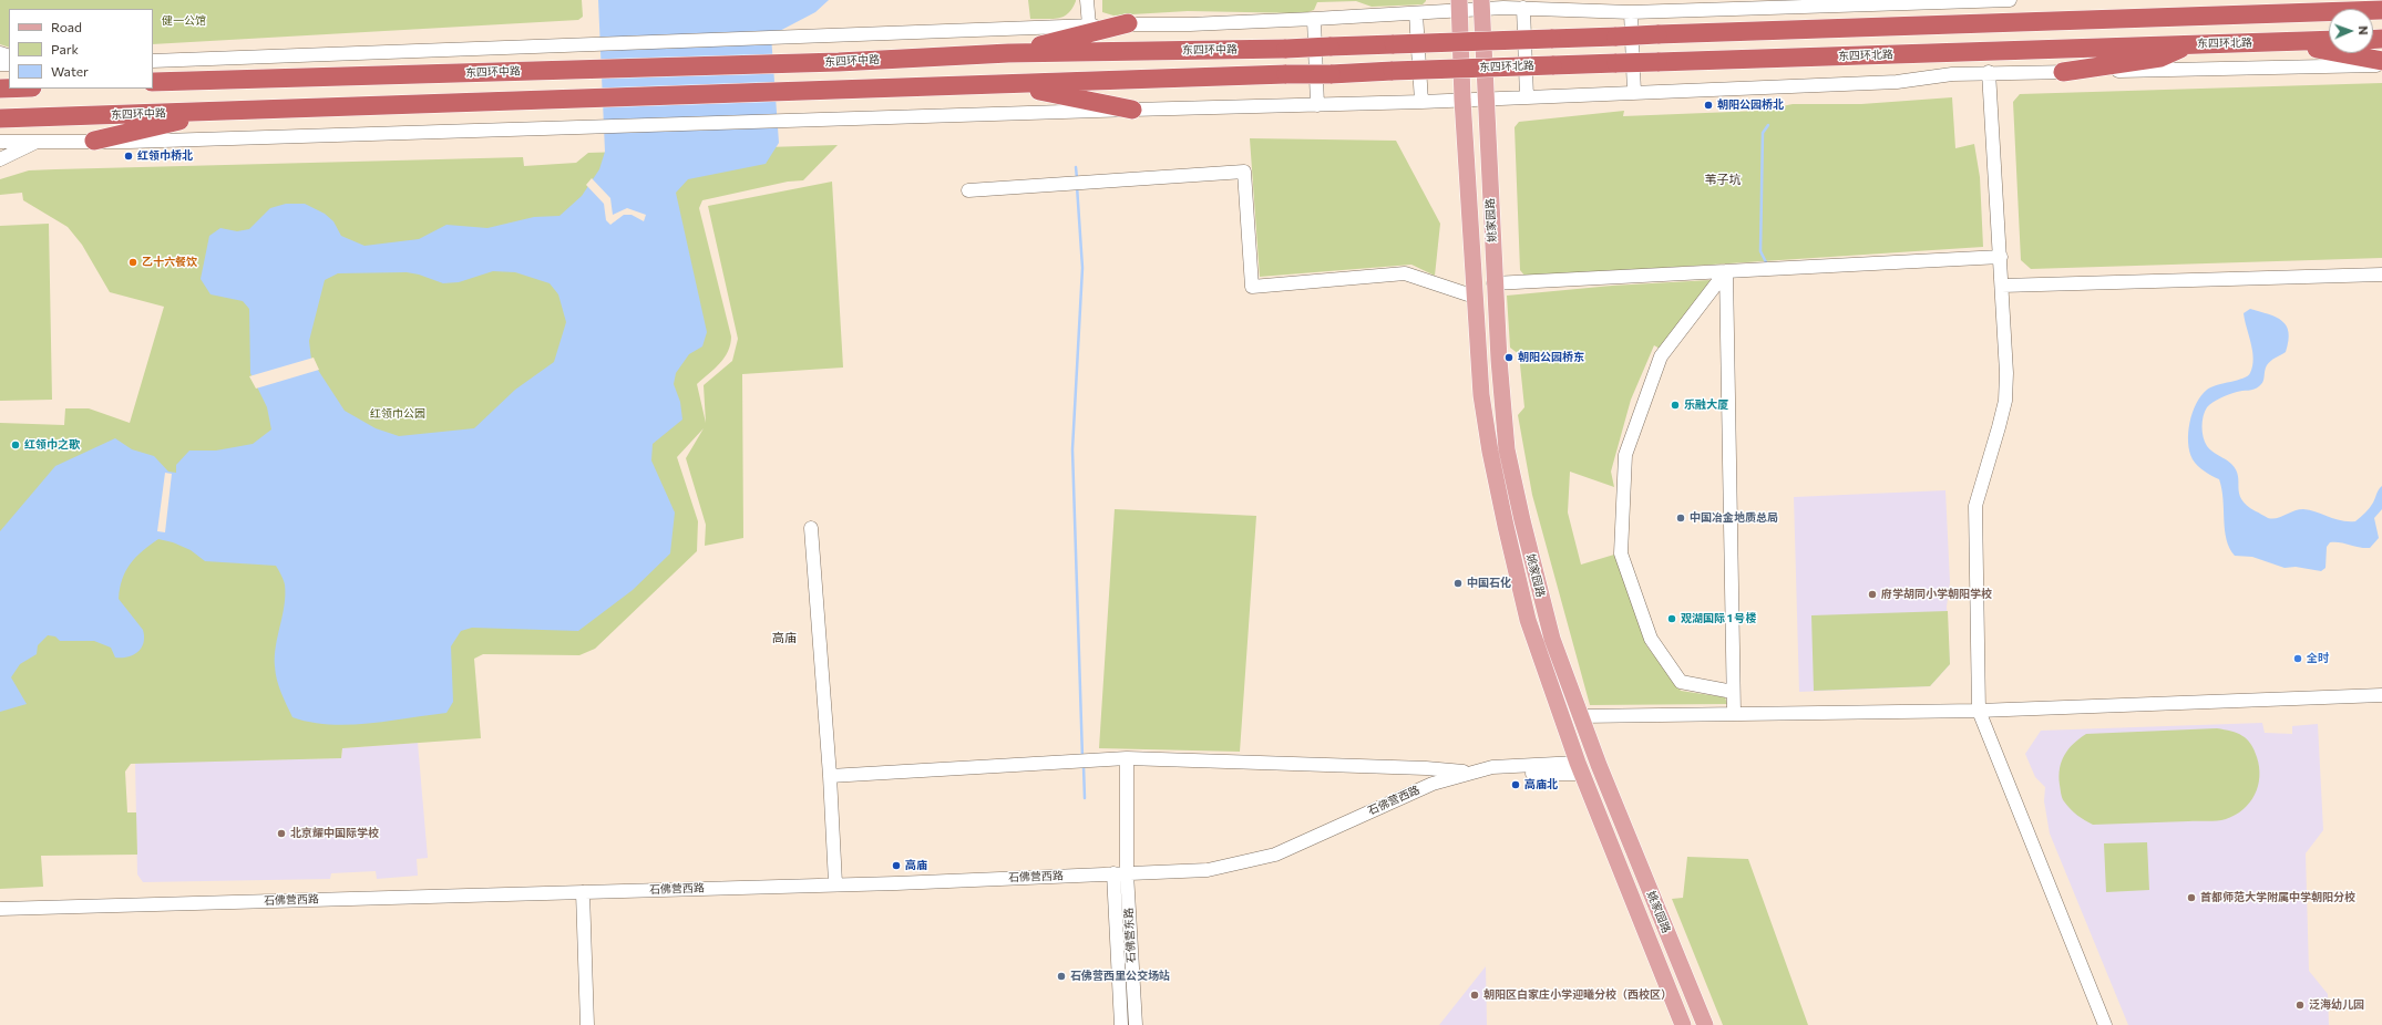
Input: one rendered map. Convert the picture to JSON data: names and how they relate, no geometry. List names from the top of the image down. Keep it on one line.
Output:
{"streets":{"highway":["东四环北路","东四环中路"],"main road":["姚家园路"],"street":["石佛营西路","石佛营东路"]},"crossings":[["东四环北路","东四环中路"],["姚家园路","石佛营西路"],["石佛营西路","石佛营东路"]],"districts":["苇子坑","高庙"],"parks":["健一公馆","红领巾公园"],"places":["朝阳公园桥北","红领巾桥北","乙十六餐饮","朝阳公园桥东","乐融大厦","红领巾之歌","中国冶金地质总局","中国石化","府学胡同小学朝阳学校","观湖国际 1 号楼","全时","高庙北","北京耀中国际学校","高庙","首都师范大学附属中学朝阳分校","石佛营西里公交场站","朝阳区白家庄小学迎曦分校（西校区）","泛海幼儿园"],"legend":["Road","Park","Water"],"north":"right"}
